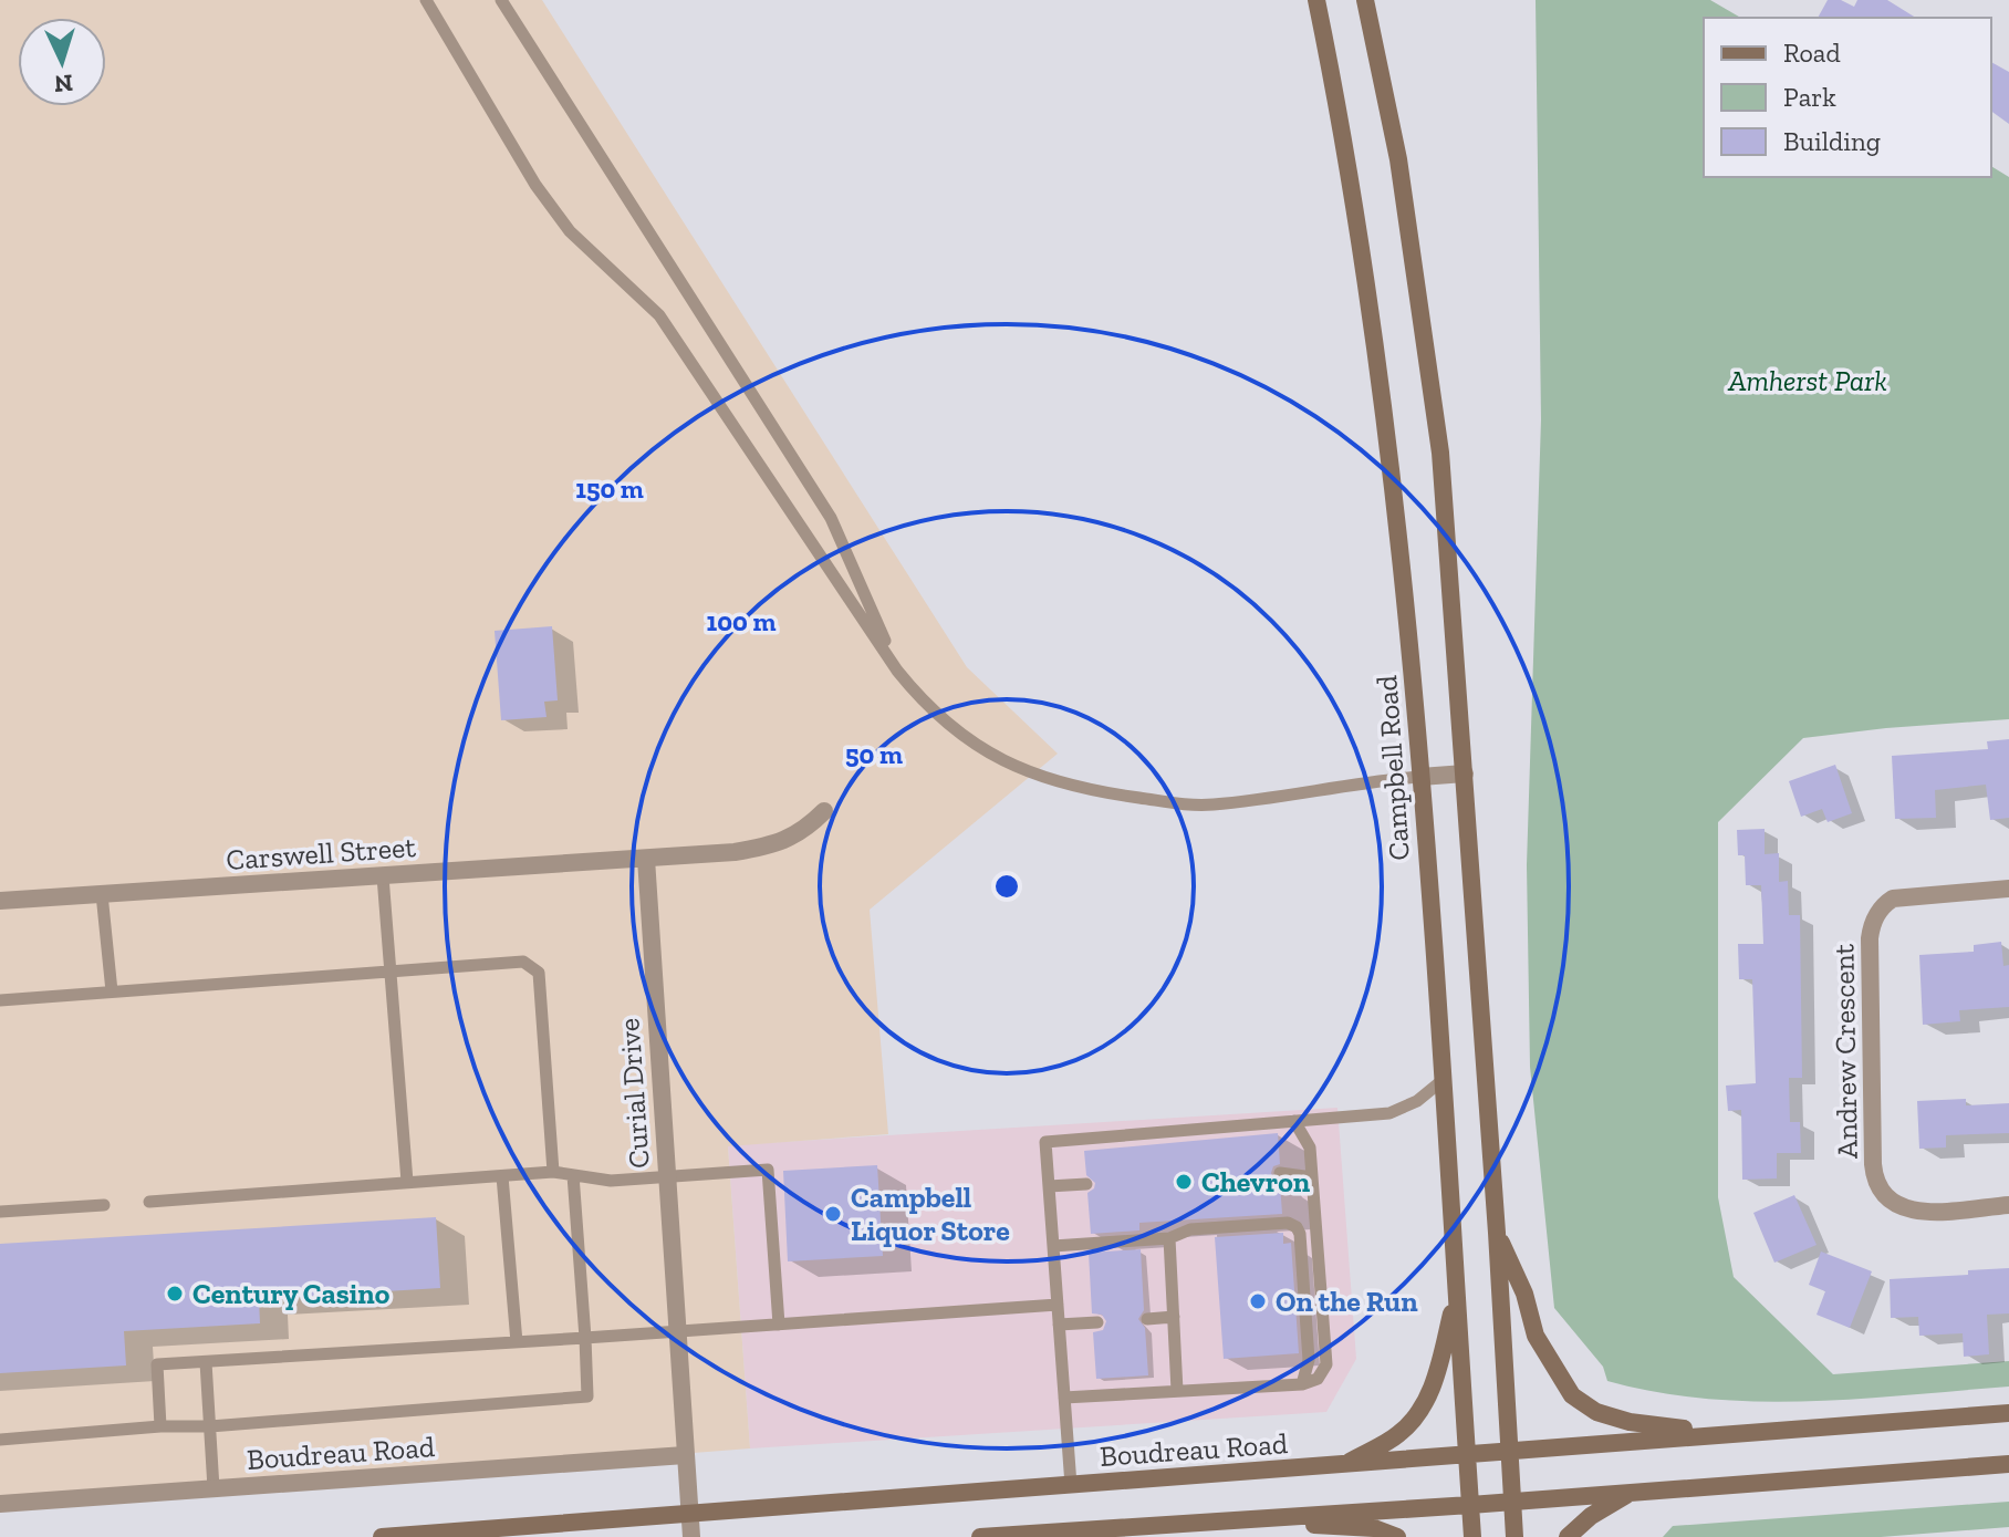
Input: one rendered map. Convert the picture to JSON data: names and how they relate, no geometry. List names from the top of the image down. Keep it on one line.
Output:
{"streets":{"main road":["Campbell Road","Boudreau Road"],"street":["Carswell Street","Andrew Crescent","Curial Drive"]},"crossings":[["Campbell Road","Boudreau Road"],["Carswell Street","Curial Drive"],["Curial Drive","Boudreau Road"]],"parks":["Amherst Park"],"places":["Chevron","Campbell Liquor Store","Century Casino","On the Run"],"legend":["Road","Park","Building"],"north":"bottom","rings":["150 m","100 m","50 m"]}
